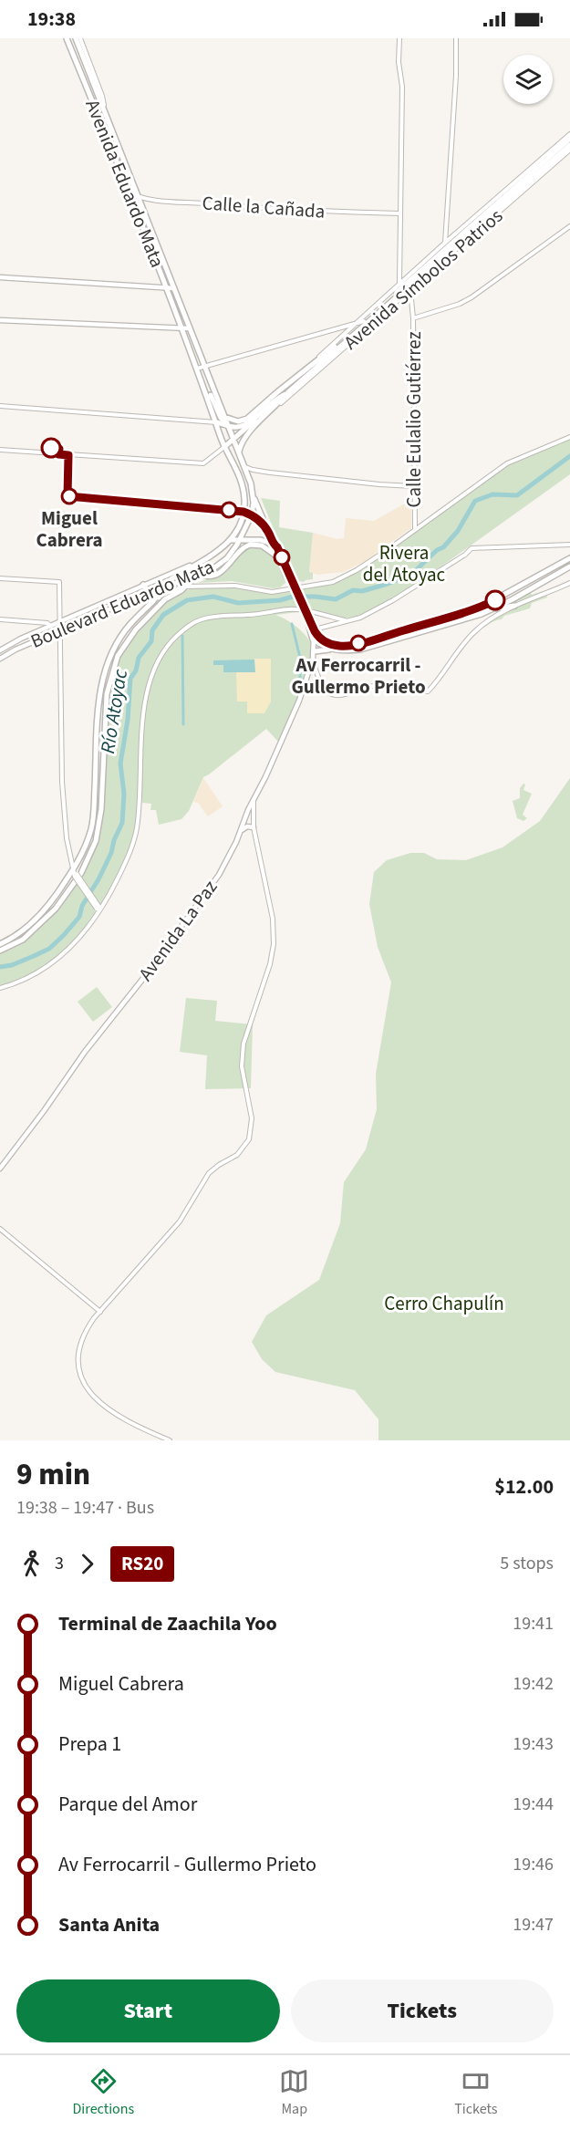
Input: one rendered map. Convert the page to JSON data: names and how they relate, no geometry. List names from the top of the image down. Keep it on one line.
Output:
{"streets":{"main road":["Avenida Eduardo Mata","Avenida Símbolos Patrios","Boulevard Eduardo Mata","Avenida La Paz"],"street":["Calle la Cañada","Calle Eulalio Gutiérrez"]},"crossings":[["Avenida Eduardo Mata","Calle la Cañada"],["Avenida Eduardo Mata","Boulevard Eduardo Mata"],["Calle la Cañada","Calle Eulalio Gutiérrez"],["Avenida Símbolos Patrios","Calle Eulalio Gutiérrez"]],"water":["Río Atoyac"],"parks":["Rivera del Atoyac","Cerro Chapulín"],"places":["Miguel Cabrera","Av Ferrocarril - Gullermo Prieto"],"lines":["bus line RS20"],"page":{"status":"19:38","heading":["9 min","19:38 – 19:47 · Bus","$12.00"],"legs":["3","RS20","5 stops"],"list":[{"name":"Terminal de Zaachila Yoo","value":"19:41"},{"name":"Miguel Cabrera","value":"19:42"},{"name":"Prepa 1","value":"19:43"},{"name":"Parque del Amor","value":"19:44"},{"name":"Av Ferrocarril - Gullermo Prieto","value":"19:46"},{"name":"Santa Anita","value":"19:47"}],"buttons":["Start","Tickets"],"tabs":["Directions","Map","Tickets"]}}
